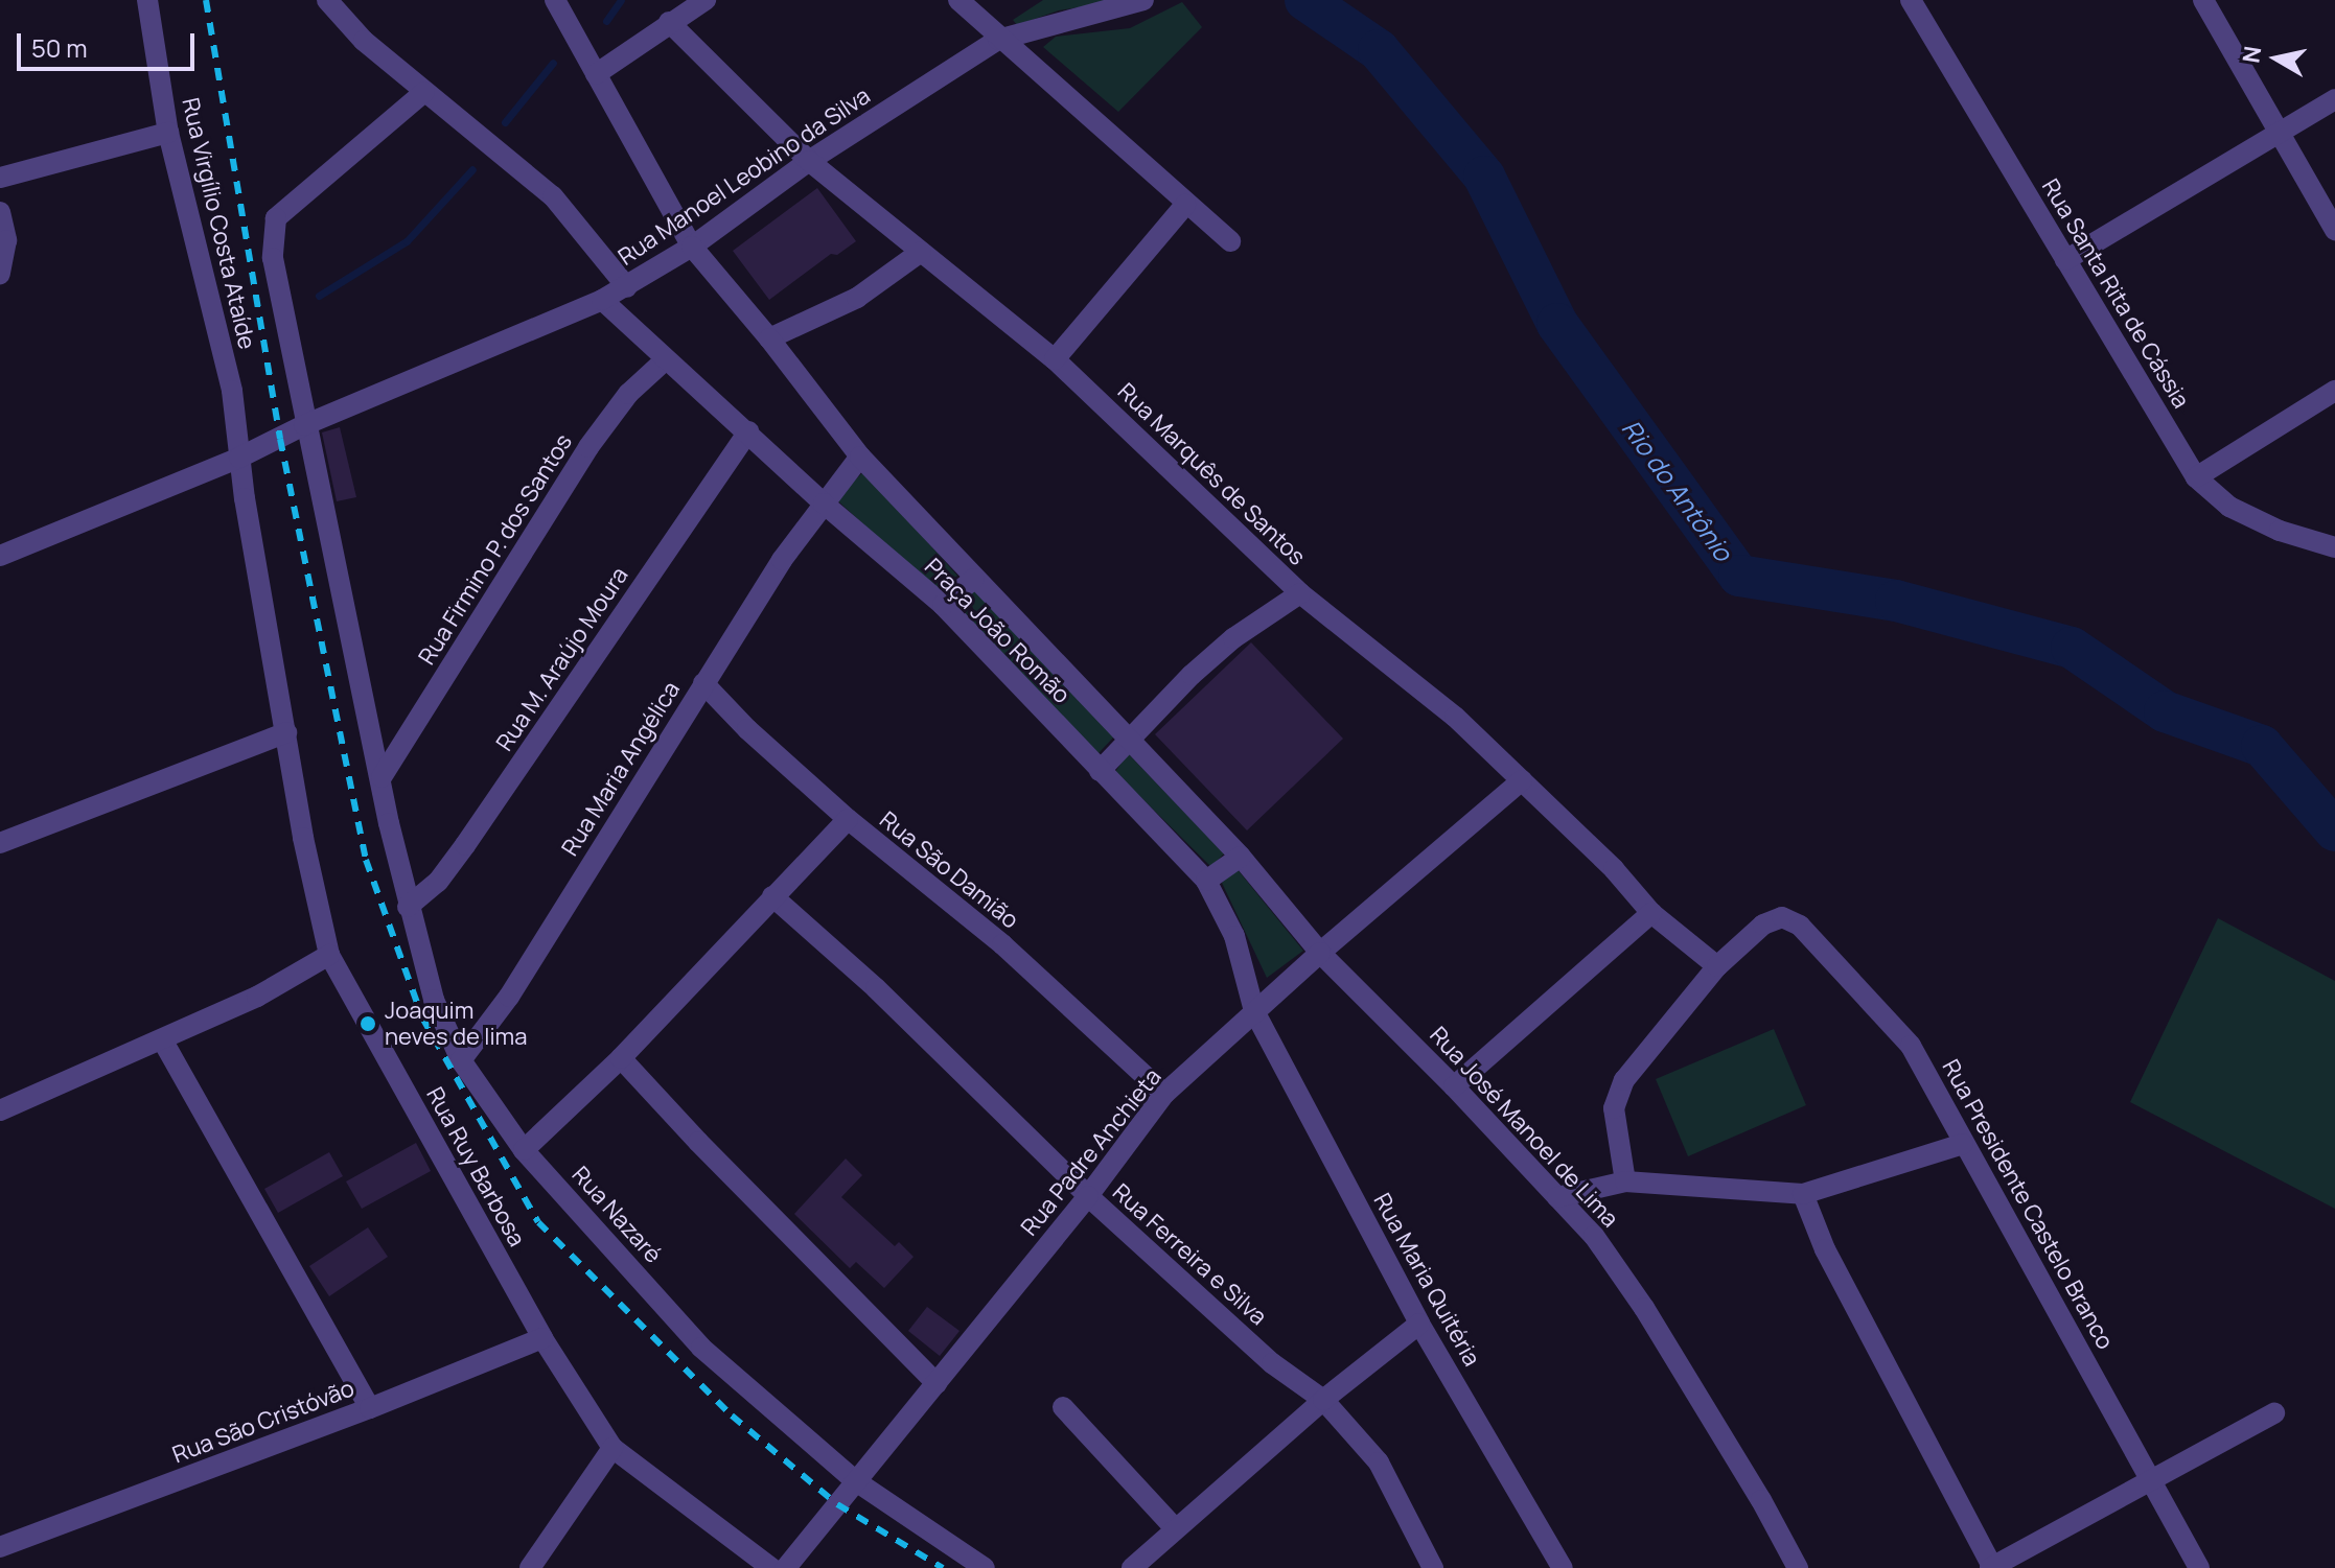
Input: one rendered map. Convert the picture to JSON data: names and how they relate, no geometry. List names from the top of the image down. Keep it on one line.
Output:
{"streets":{"street":["Rua Manoel Leobino da Silva","Rua Virgílio Costa Ataíde","Rua Santa Rita de Cássia","Rua Marquês de Santos","Rua Firmino P. dos Santos","Praça João Romão","Rua M. Araújo Moura","Rua Maria Angélica","Rua São Damião","Rua José Manoel de Lima","Rua Padre Anchieta","Rua Ruy Barbosa","Rua Presidente Castelo Branco","Rua Nazaré","Rua Ferreira e Silva","Rua Maria Quitéria","Rua São Cristóvão"]},"crossings":[["Rua Manoel Leobino da Silva","Rua Virgílio Costa Ataíde"],["Rua Manoel Leobino da Silva","Rua Marquês de Santos"],["Rua Manoel Leobino da Silva","Praça João Romão"],["Rua Manoel Leobino da Silva","Rua Ruy Barbosa"],["Rua Manoel Leobino da Silva","Rua Nazaré"],["Rua Virgílio Costa Ataíde","Rua Ruy Barbosa"],["Rua Marquês de Santos","Rua Padre Anchieta"],["Rua Marquês de Santos","Rua Presidente Castelo Branco"],["Rua Firmino P. dos Santos","Praça João Romão"],["Rua Firmino P. dos Santos","Rua Nazaré"],["Praça João Romão","Rua M. Araújo Moura"],["Praça João Romão","Rua Maria Angélica"],["Praça João Romão","Rua José Manoel de Lima"],["Praça João Romão","Rua Padre Anchieta"],["Praça João Romão","Rua Maria Quitéria"],["Rua M. Araújo Moura","Rua Nazaré"],["Rua Maria Angélica","Rua São Damião"],["Rua Maria Angélica","Rua Nazaré"],["Rua São Damião","Rua Padre Anchieta"],["Rua José Manoel de Lima","Rua Padre Anchieta"],["Rua Padre Anchieta","Rua Nazaré"],["Rua Padre Anchieta","Rua Ferreira e Silva"],["Rua Padre Anchieta","Rua Maria Quitéria"],["Rua Ruy Barbosa","Rua São Cristóvão"]],"water":["Rio do Antônio"],"places":["Joaquim neves de lima"],"scale_bar":"50 m","north":"left"}
